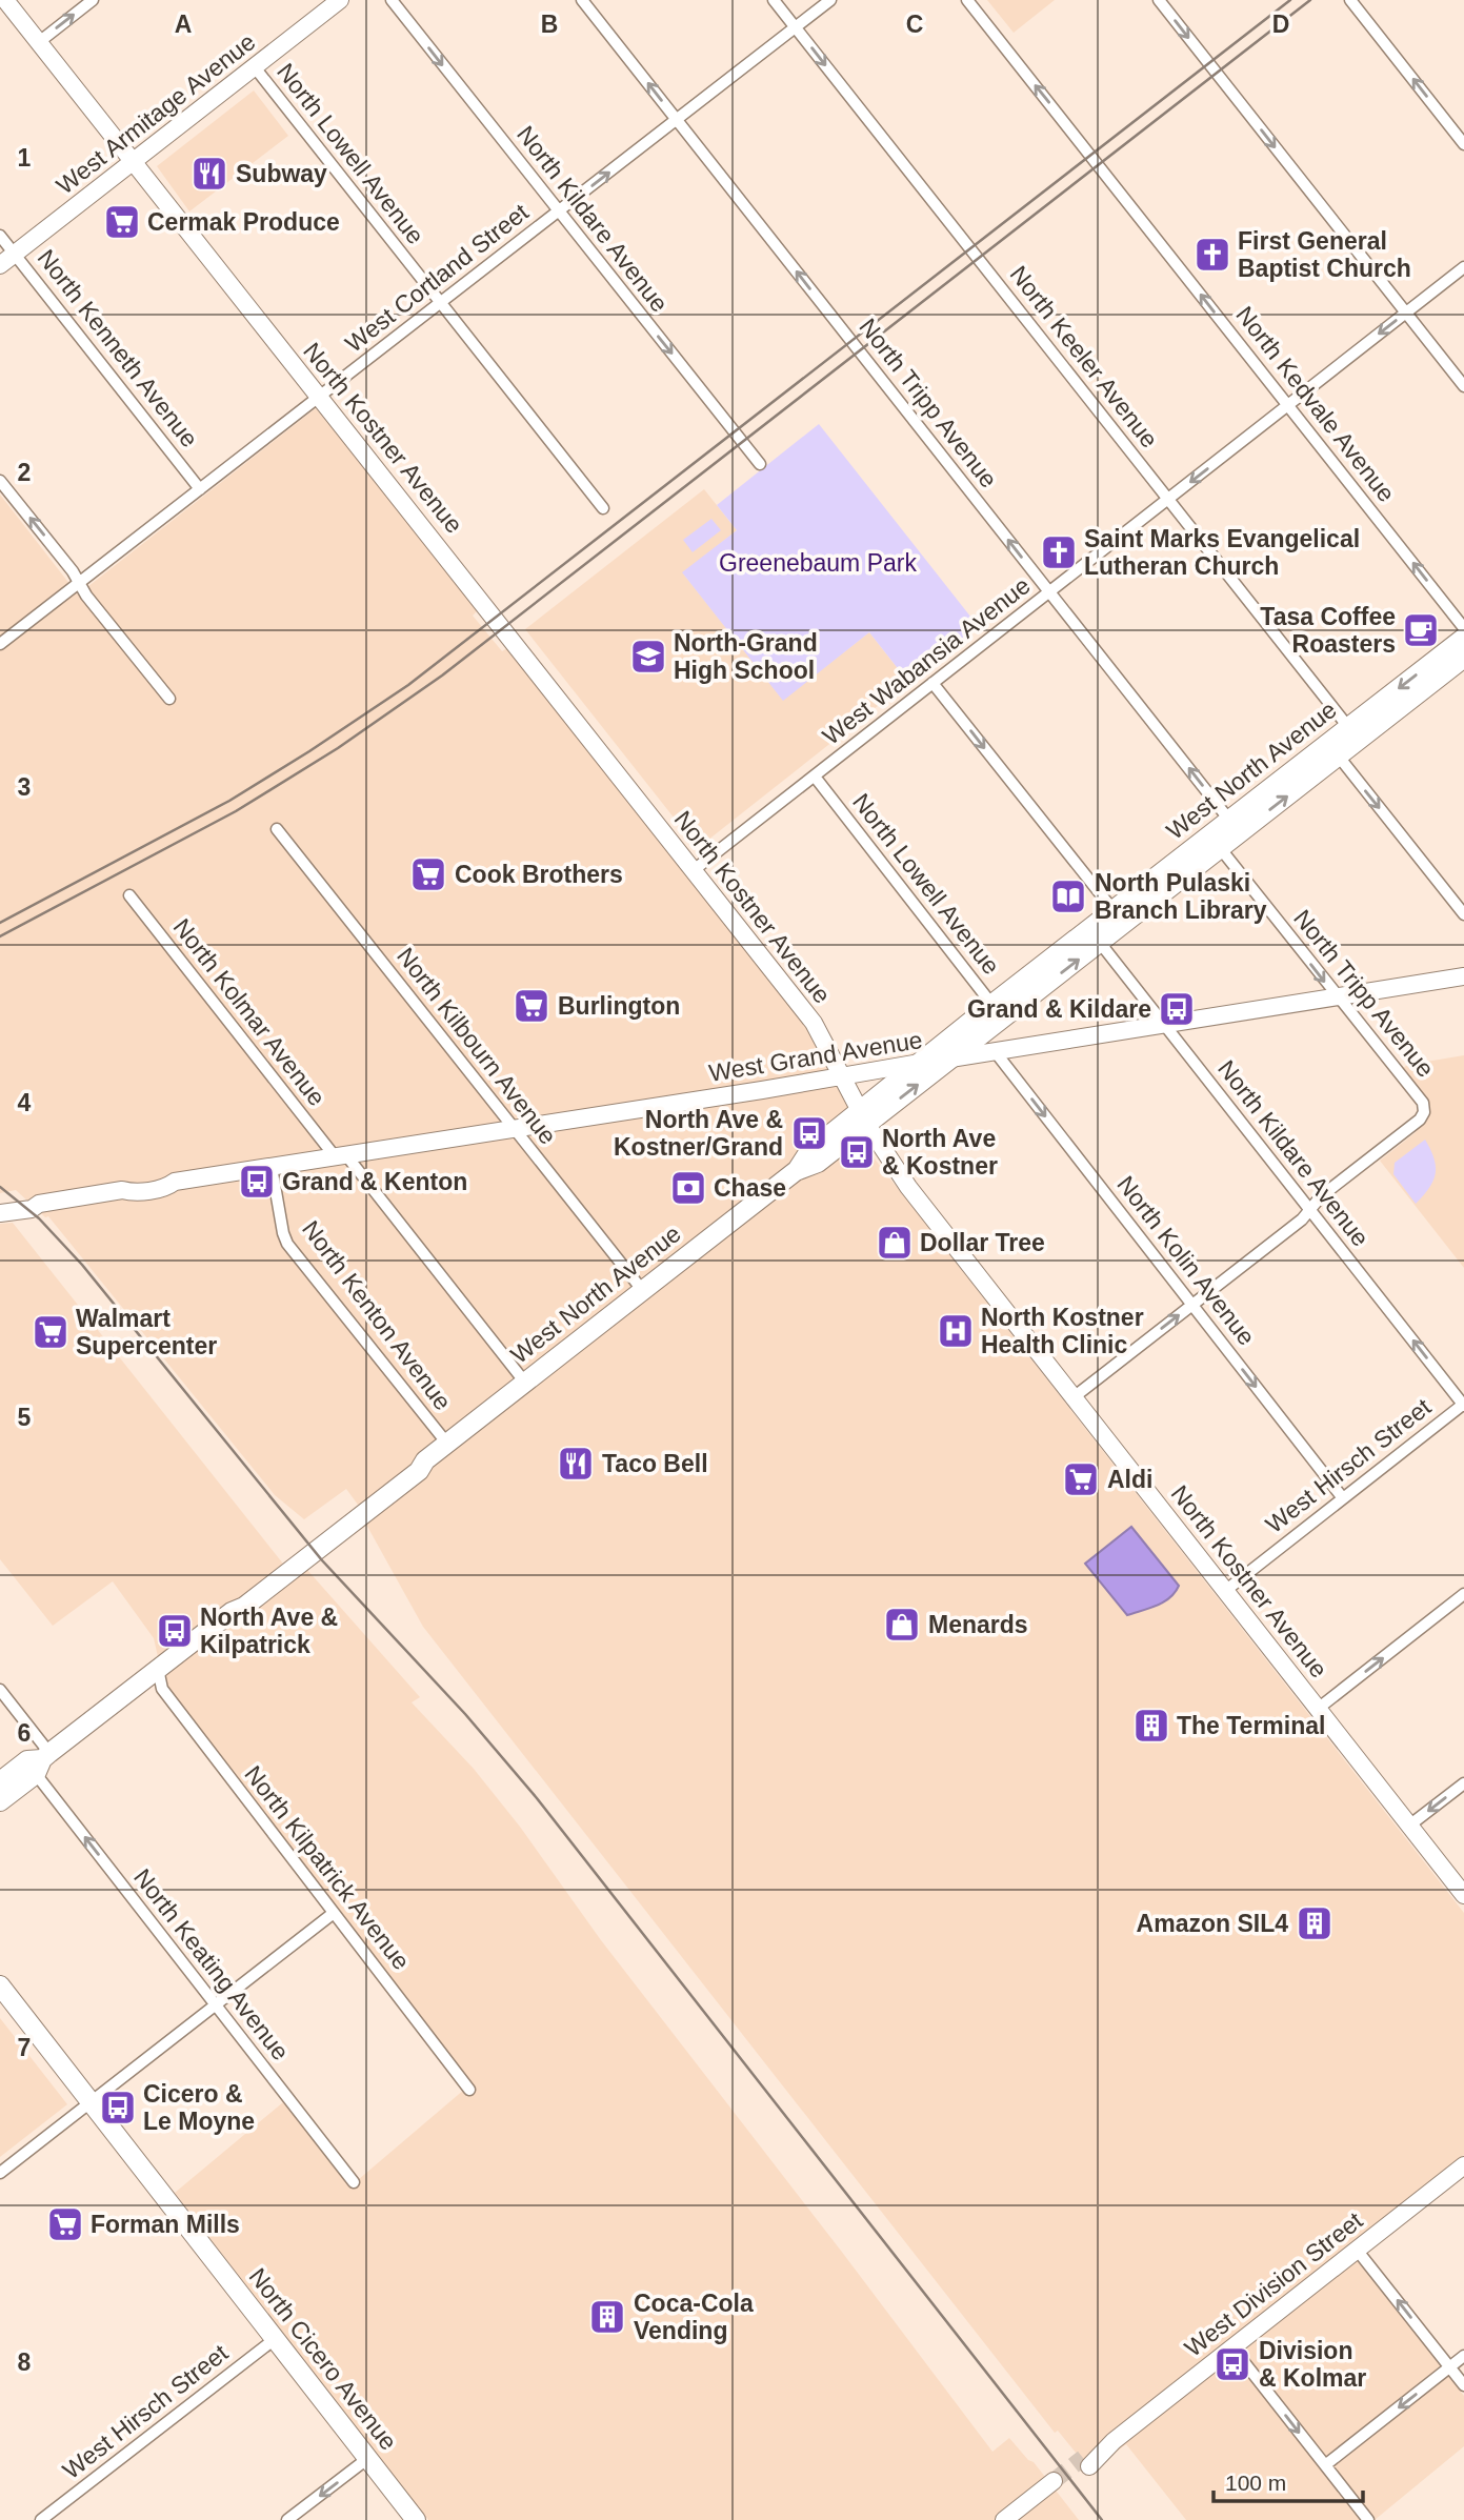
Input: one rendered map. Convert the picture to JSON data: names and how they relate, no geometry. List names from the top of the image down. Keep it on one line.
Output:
{"streets":{"main road":["West Armitage Avenue","North Kostner Avenue","West North Avenue","West Grand Avenue","West Division Street","North Cicero Avenue"],"street":["North Lowell Avenue","North Kildare Avenue","West Cortland Street","North Kenneth Avenue","North Keeler Avenue","North Tripp Avenue","North Kedvale Avenue","West Wabansia Avenue","North Kolmar Avenue","North Kilbourn Avenue","North Kolin Avenue","North Kenton Avenue","West Hirsch Street","North Kilpatrick Avenue","North Keating Avenue"]},"crossings":[["West Armitage Avenue","North Lowell Avenue"],["West Armitage Avenue","North Kenneth Avenue"],["West Armitage Avenue","North Kostner Avenue"],["North Lowell Avenue","West Cortland Street"],["North Lowell Avenue","West Wabansia Avenue"],["North Lowell Avenue","West North Avenue"],["North Kildare Avenue","West Cortland Street"],["North Kildare Avenue","North Tripp Avenue"],["North Kildare Avenue","West North Avenue"],["North Kildare Avenue","West Grand Avenue"],["North Kildare Avenue","West Hirsch Street"],["West Cortland Street","North Kenneth Avenue"],["West Cortland Street","North Keeler Avenue"],["West Cortland Street","North Tripp Avenue"],["West Cortland Street","North Kostner Avenue"],["North Keeler Avenue","West Wabansia Avenue"],["North Keeler Avenue","West North Avenue"],["North Tripp Avenue","West Wabansia Avenue"],["North Tripp Avenue","West North Avenue"],["North Tripp Avenue","West Grand Avenue"],["North Kedvale Avenue","West Wabansia Avenue"],["North Kostner Avenue","West Wabansia Avenue"],["North Kostner Avenue","West North Avenue"],["North Kostner Avenue","West Grand Avenue"],["North Kostner Avenue","West Hirsch Street"],["West North Avenue","North Kolmar Avenue"],["West North Avenue","North Kilbourn Avenue"],["West North Avenue","West Grand Avenue"],["West North Avenue","North Kenton Avenue"],["West North Avenue","North Kilpatrick Avenue"],["West North Avenue","North Keating Avenue"],["North Kolmar Avenue","West Grand Avenue"],["North Kilbourn Avenue","West Grand Avenue"],["West Grand Avenue","North Kolin Avenue"],["West Grand Avenue","North Kenton Avenue"],["North Kolin Avenue","West Hirsch Street"],["West Hirsch Street","North Cicero Avenue"]],"one_way":["North Keeler Avenue","North Kedvale Avenue","North Kolin Avenue","North Keating Avenue"],"parks":["Greenebaum Park"],"places":{"restaurant":["Subway","Taco Bell"],"supermarket":["Cermak Produce","Cook Brothers","Burlington","Walmart Supercenter","Aldi","Forman Mills"],"church":["First General Baptist Church","Saint Marks Evangelical Lutheran Church"],"cafe":["Tasa Coffee Roasters"],"school or university":["North-Grand High School"],"library":["North Pulaski Branch Library"],"bus stop":["Grand & Kildare","North Ave & Kostner/Grand","North Ave & Kostner","Grand & Kenton","North Ave & Kilpatrick","Cicero & Le Moyne","Division & Kolmar"],"bank":["Chase"],"shop":["Dollar Tree","Menards"],"hospital":["North Kostner Health Clinic"],"building":["The Terminal","Amazon SIL4","Coca-Cola Vending"]},"scale_bar":"100 m","grid":{"columns":["A","B","C","D"],"rows":["1","2","3","4","5","6","7","8"]}}
